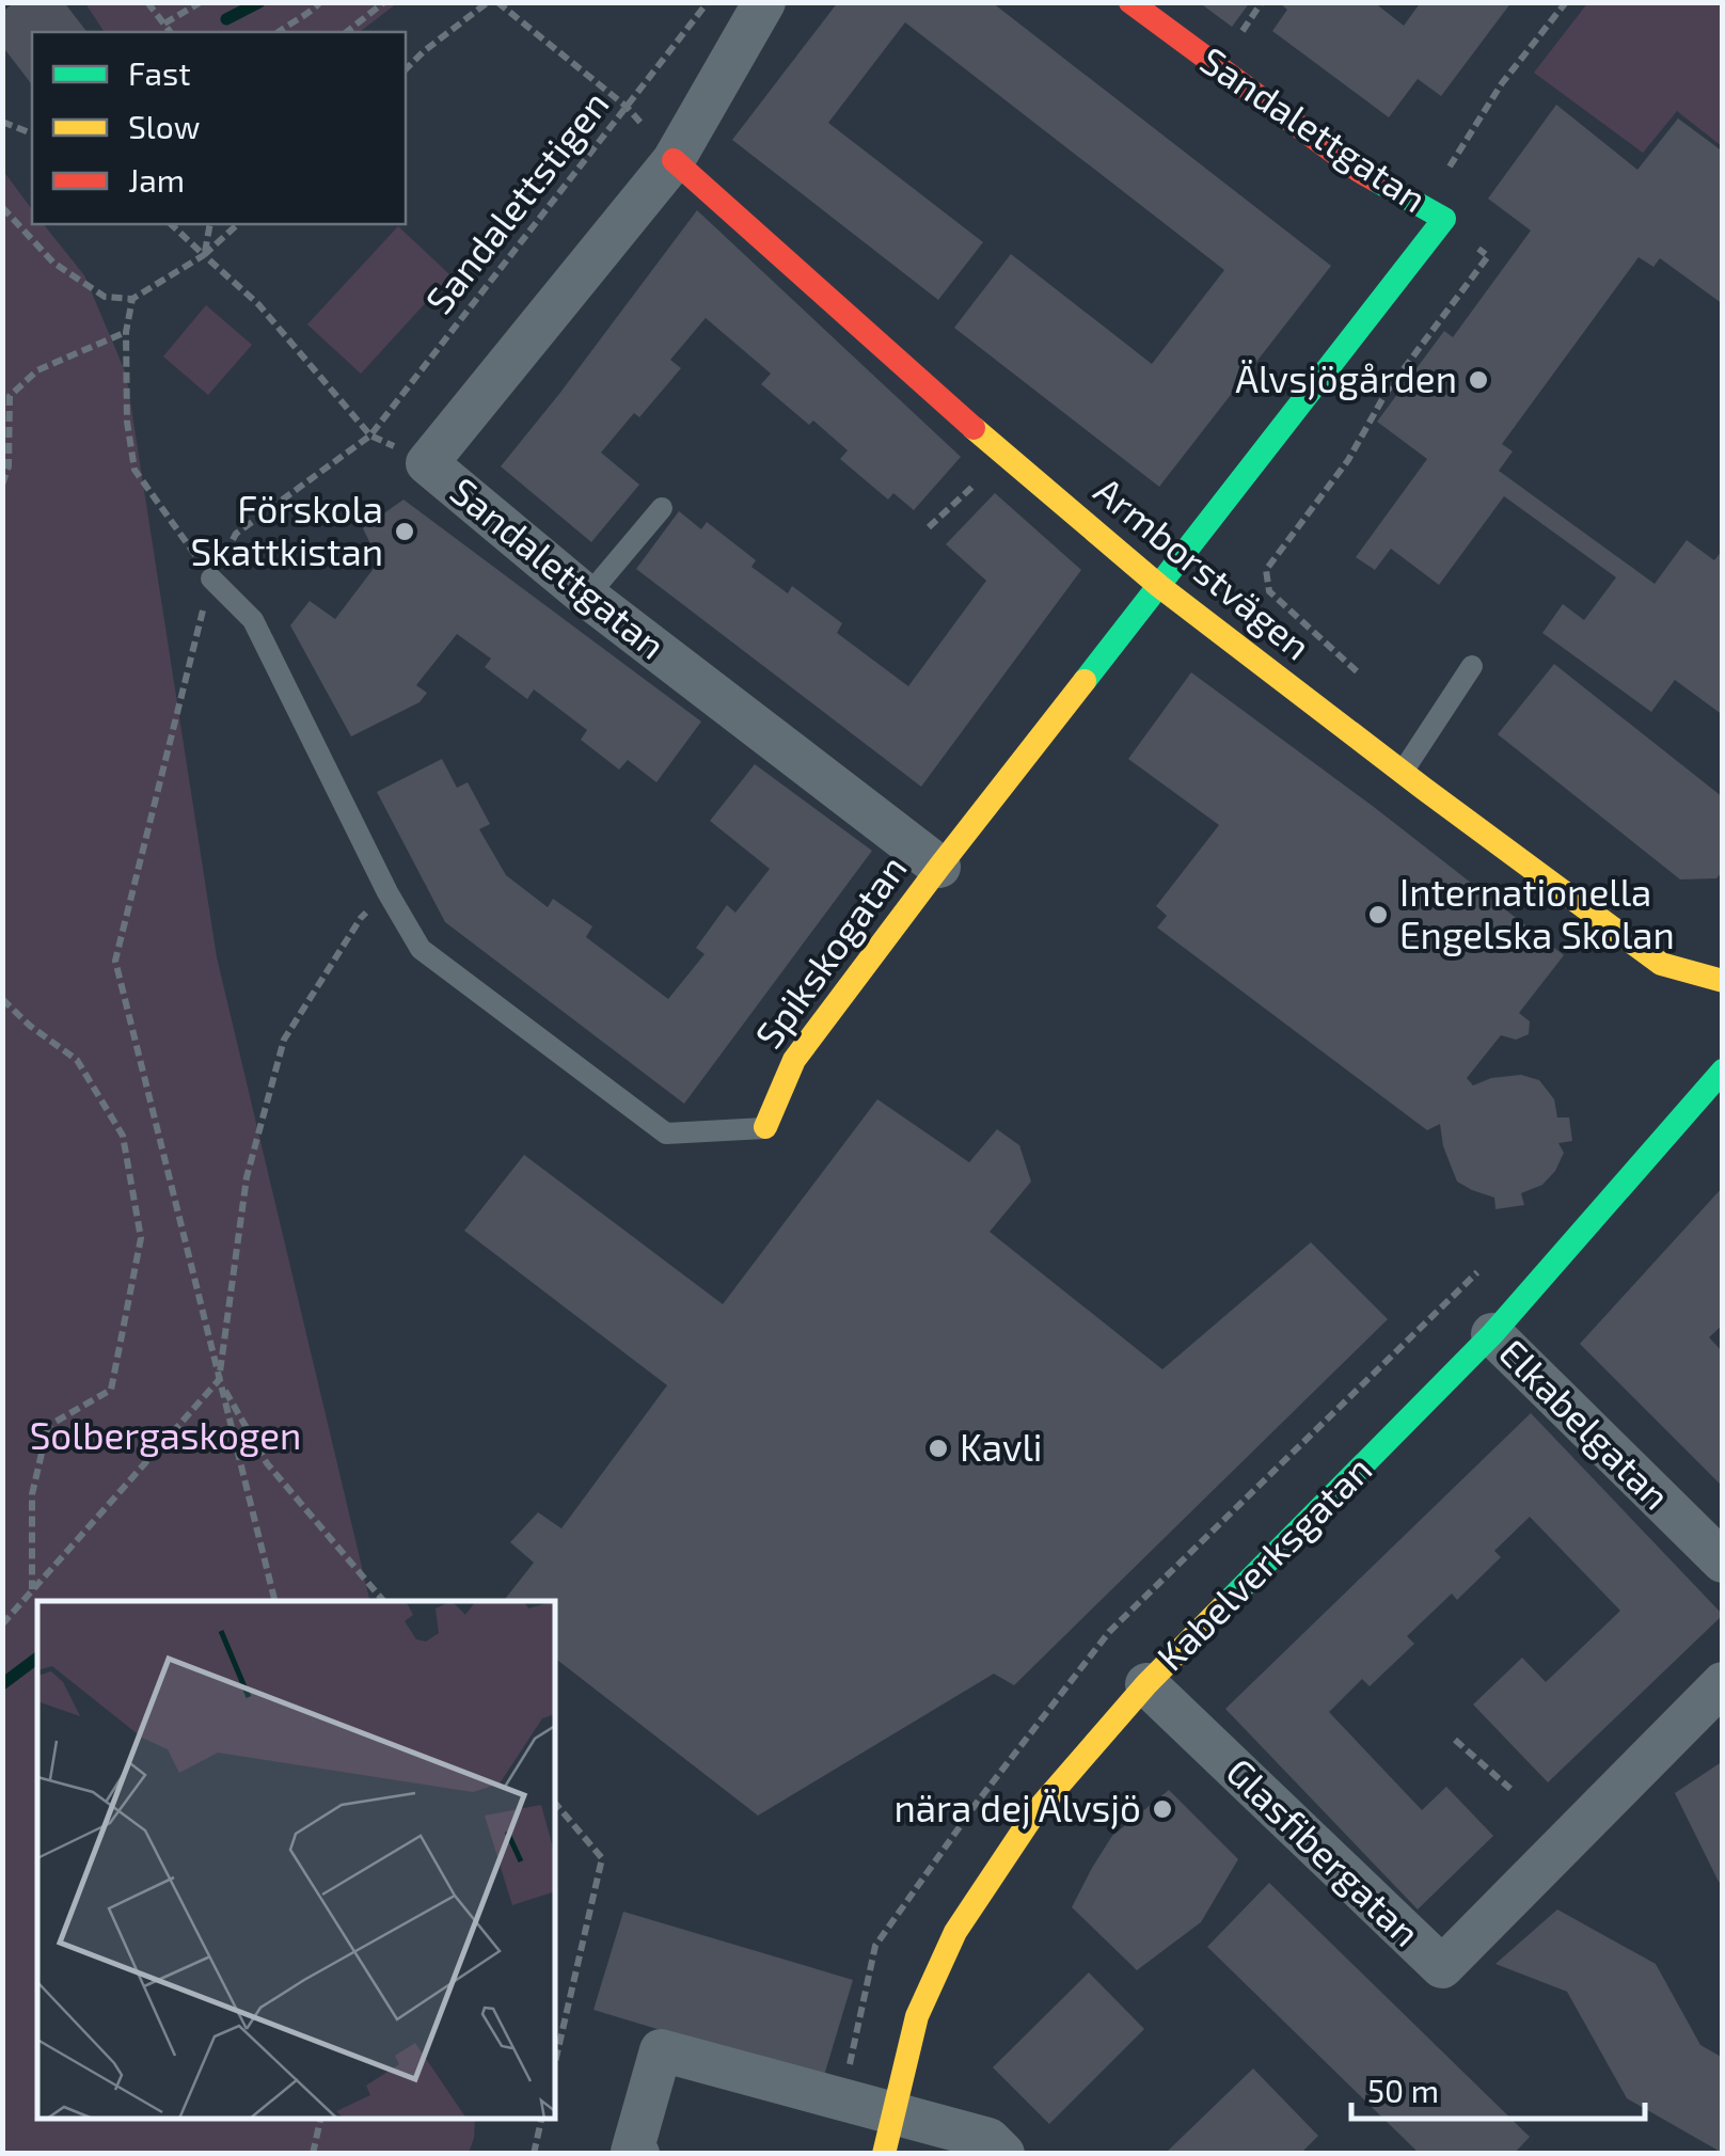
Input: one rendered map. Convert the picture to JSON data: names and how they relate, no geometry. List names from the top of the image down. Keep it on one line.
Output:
{"streets":{"street":["Sandalettgatan","Armborstvägen","Spikskogatan","Elkabelgatan","Kabelverksgatan","Glasfibergatan"],"path":["Sandalettstigen"]},"crossings":[["Sandalettgatan","Armborstvägen"],["Sandalettgatan","Spikskogatan"],["Sandalettstigen","Spikskogatan"],["Armborstvägen","Spikskogatan"],["Elkabelgatan","Kabelverksgatan"],["Kabelverksgatan","Glasfibergatan"]],"parks":["Solbergaskogen"],"places":["Älvsjögården","Förskola Skattkistan","Internationella Engelska Skolan","Kavli","nära dej Älvsjö"],"legend":["Fast","Slow","Jam"],"scale_bar":"50 m"}
